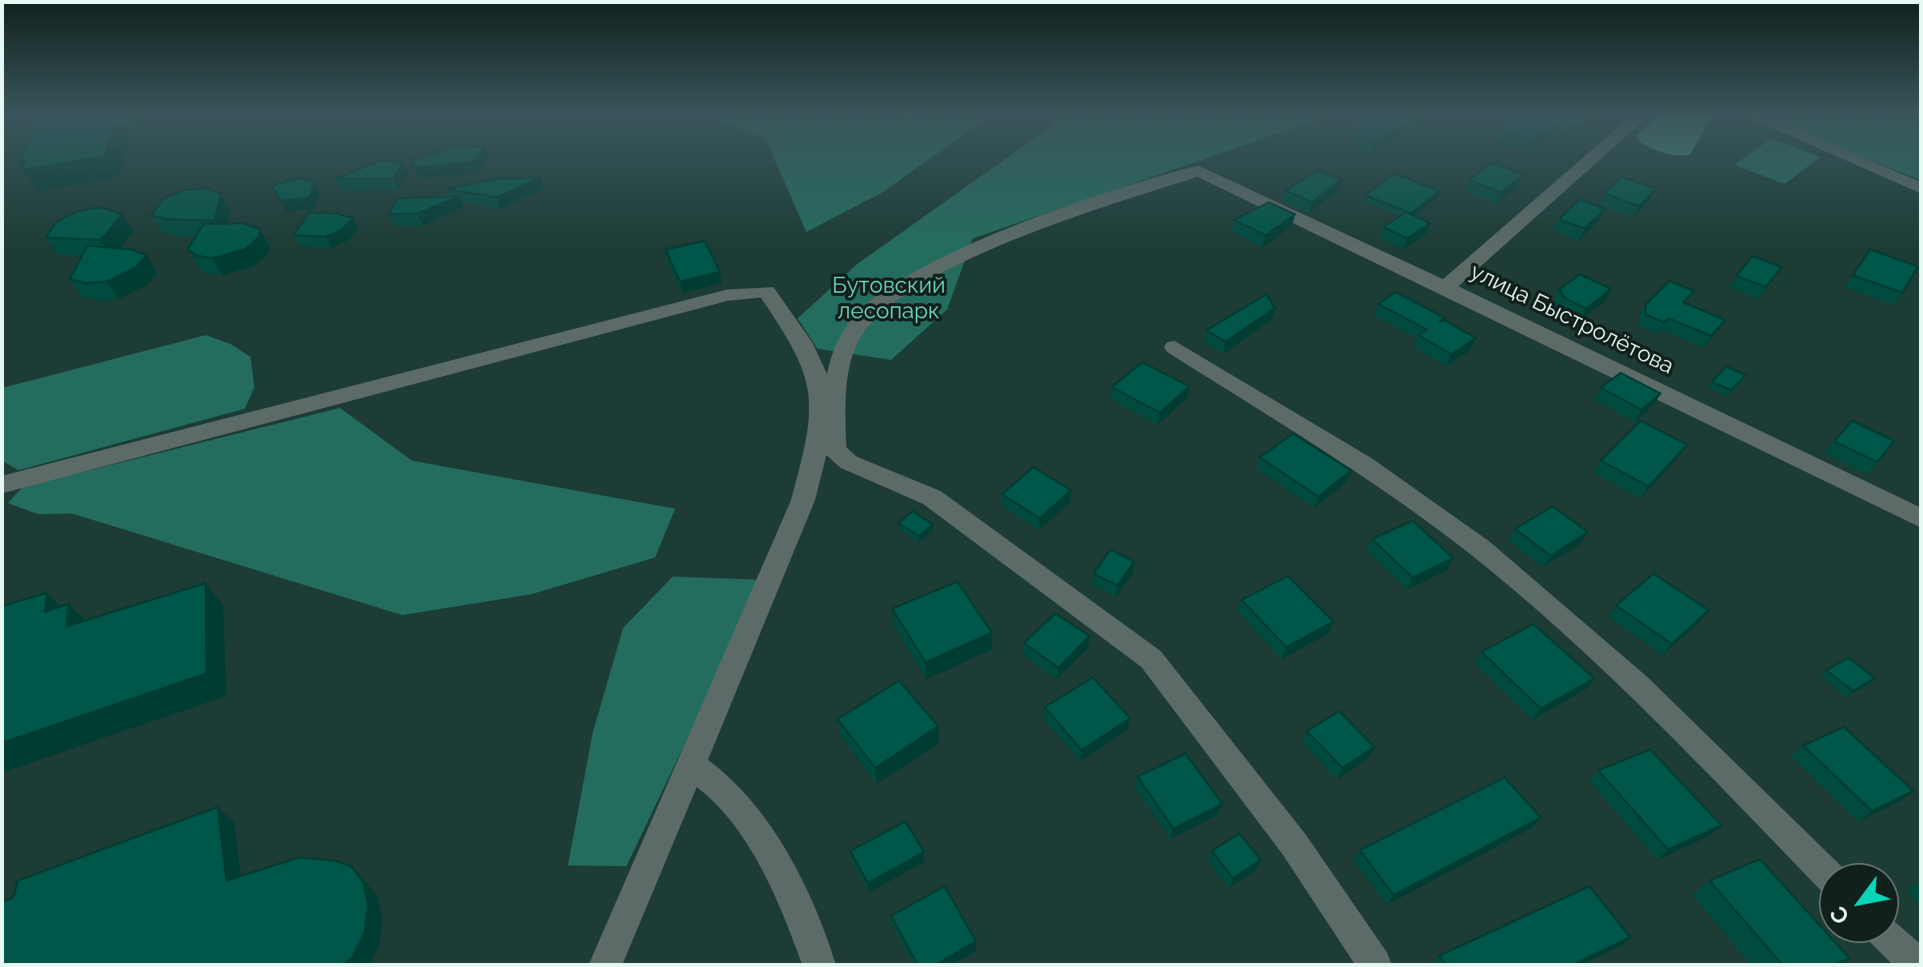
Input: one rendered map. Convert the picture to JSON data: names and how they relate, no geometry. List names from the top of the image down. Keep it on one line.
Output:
{"streets":{"street":["улица Быстролётова"]},"parks":["Бутовский лесопарк"],"north":"bottom left"}
